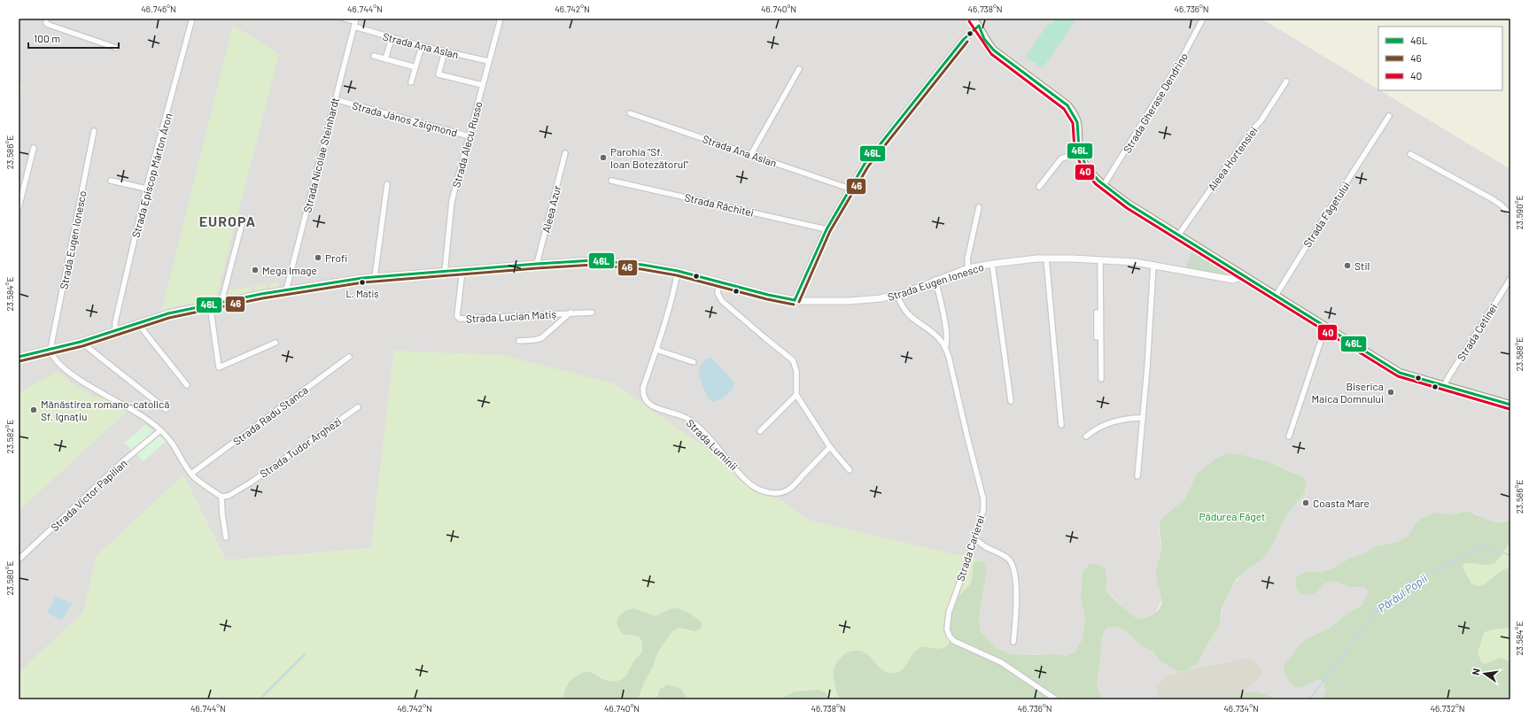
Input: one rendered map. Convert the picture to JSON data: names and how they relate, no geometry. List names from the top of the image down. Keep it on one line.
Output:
{"streets":{"street":["Strada Ana Aslan","Strada Gherase Dendrino","Strada János Zsigmond","Strada Alecu Russo","Strada Nicolae Steinhardt","Aleea Hortensiei","Strada Episcop Márton Áron","Strada Răchitei","Aleea Azur","Strada Făgetului","Strada Eugen Ionesco","Strada Lucian Matiș","Strada Cetinei","Strada Radu Stanca","Strada Luminii","Strada Tudor Arghezi","Strada Victor Papilian","Strada Carierei"]},"crossings":[["Strada Ana Aslan","Strada Alecu Russo"],["Strada Ana Aslan","Strada Nicolae Steinhardt"],["Strada János Zsigmond","Strada Alecu Russo"],["Strada Alecu Russo","Strada Eugen Ionesco"],["Strada Nicolae Steinhardt","Strada Eugen Ionesco"],["Strada Episcop Márton Áron","Strada Eugen Ionesco"],["Aleea Azur","Strada Eugen Ionesco"],["Strada Eugen Ionesco","Strada Lucian Matiș"],["Strada Eugen Ionesco","Strada Luminii"],["Strada Eugen Ionesco","Strada Carierei"]],"districts":["EUROPA"],"water":["Pârâul Popii"],"parks":["Pădurea Făget"],"places":["Parohia \"Sf. Ioan Botezătorul\"","Profi","Stil","Mega Image","L. Matiș","Biserica Maica Domnului","Mănăstirea romano-catolică Sf. Ignațiu","Coasta Mare"],"lines":["transit line 40","transit line 46L","transit line 46"],"legend":["46L","46","40"],"scale_bar":"100 m","north":"left","coordinates":["46.746°N","46.744°N","46.742°N","46.740°N","46.738°N","46.736°N","23.586°E","23.590°E","23.584°E","23.588°E","23.582°E","23.580°E","46.734°N","46.732°N"]}
